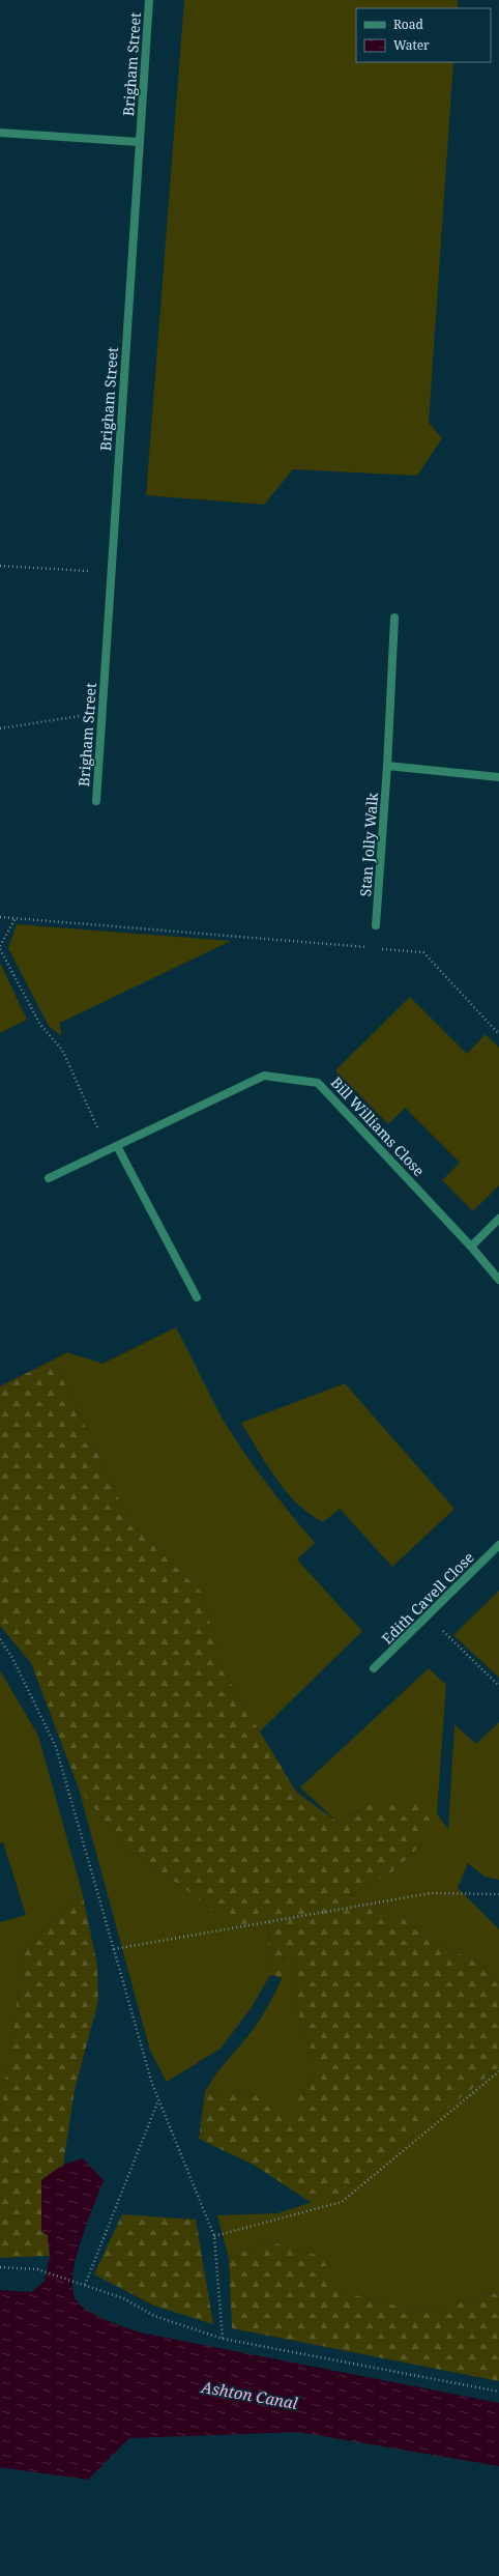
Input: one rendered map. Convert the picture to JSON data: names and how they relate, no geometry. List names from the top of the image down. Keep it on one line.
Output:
{"streets":{"street":["Brigham Street","Stan Jolly Walk","Bill Williams Close","Edith Cavell Close"]},"water":["Ashton Canal"],"legend":["Road","Water"]}
